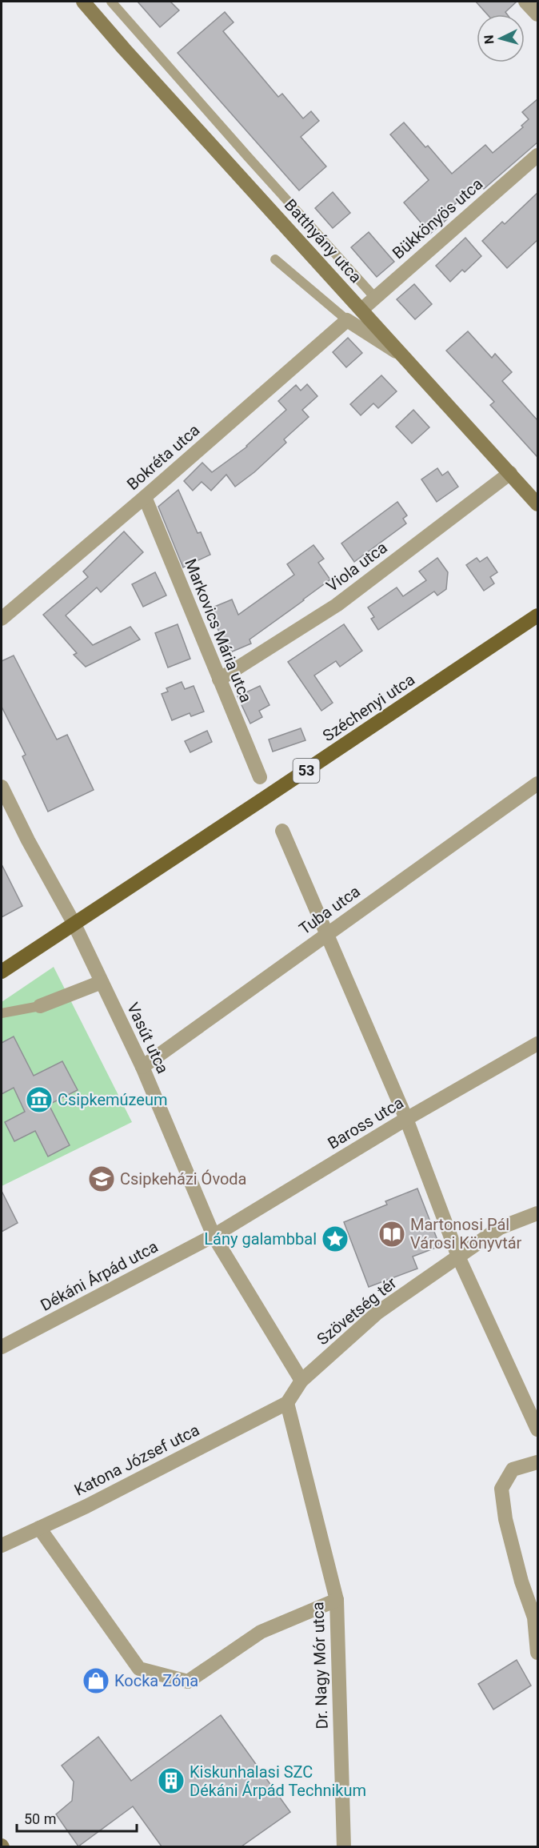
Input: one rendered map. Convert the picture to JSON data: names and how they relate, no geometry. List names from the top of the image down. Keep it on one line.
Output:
{"streets":{"main road":["Batthyány utca","Széchenyi utca","53"],"street":["Bükkönyös utca","Bokréta utca","Viola utca","Markovics Mária utca","Tuba utca","Vasút utca","Baross utca","Dékáni Árpád utca","Szövetség tér","Katona József utca","Dr. Nagy Mór utca"]},"crossings":[["Bükkönyös utca","Batthyány utca"],["Batthyány utca","Viola utca"],["Bokréta utca","Markovics Mária utca"],["Viola utca","Markovics Mária utca"],["Széchenyi utca","53"],["Széchenyi utca","Vasút utca"],["53","Vasút utca"],["Tuba utca","Vasút utca"],["Vasút utca","Baross utca"],["Vasút utca","Dékáni Árpád utca"],["Vasút utca","Szövetség tér"],["Baross utca","Dékáni Árpád utca"],["Szövetség tér","Katona József utca"],["Szövetség tér","Dr. Nagy Mór utca"],["Katona József utca","Dr. Nagy Mór utca"]],"places":{"museum":["Csipkemúzeum"],"school or university":["Csipkeházi Óvoda"],"library":["Martonosi Pál Városi Könyvtár"],"place":["Lány galambbal"],"shop":["Kocka Zóna"],"building":["Kiskunhalasi SZC Dékáni Árpád Technikum"]},"scale_bar":"50 m","north":"left"}
